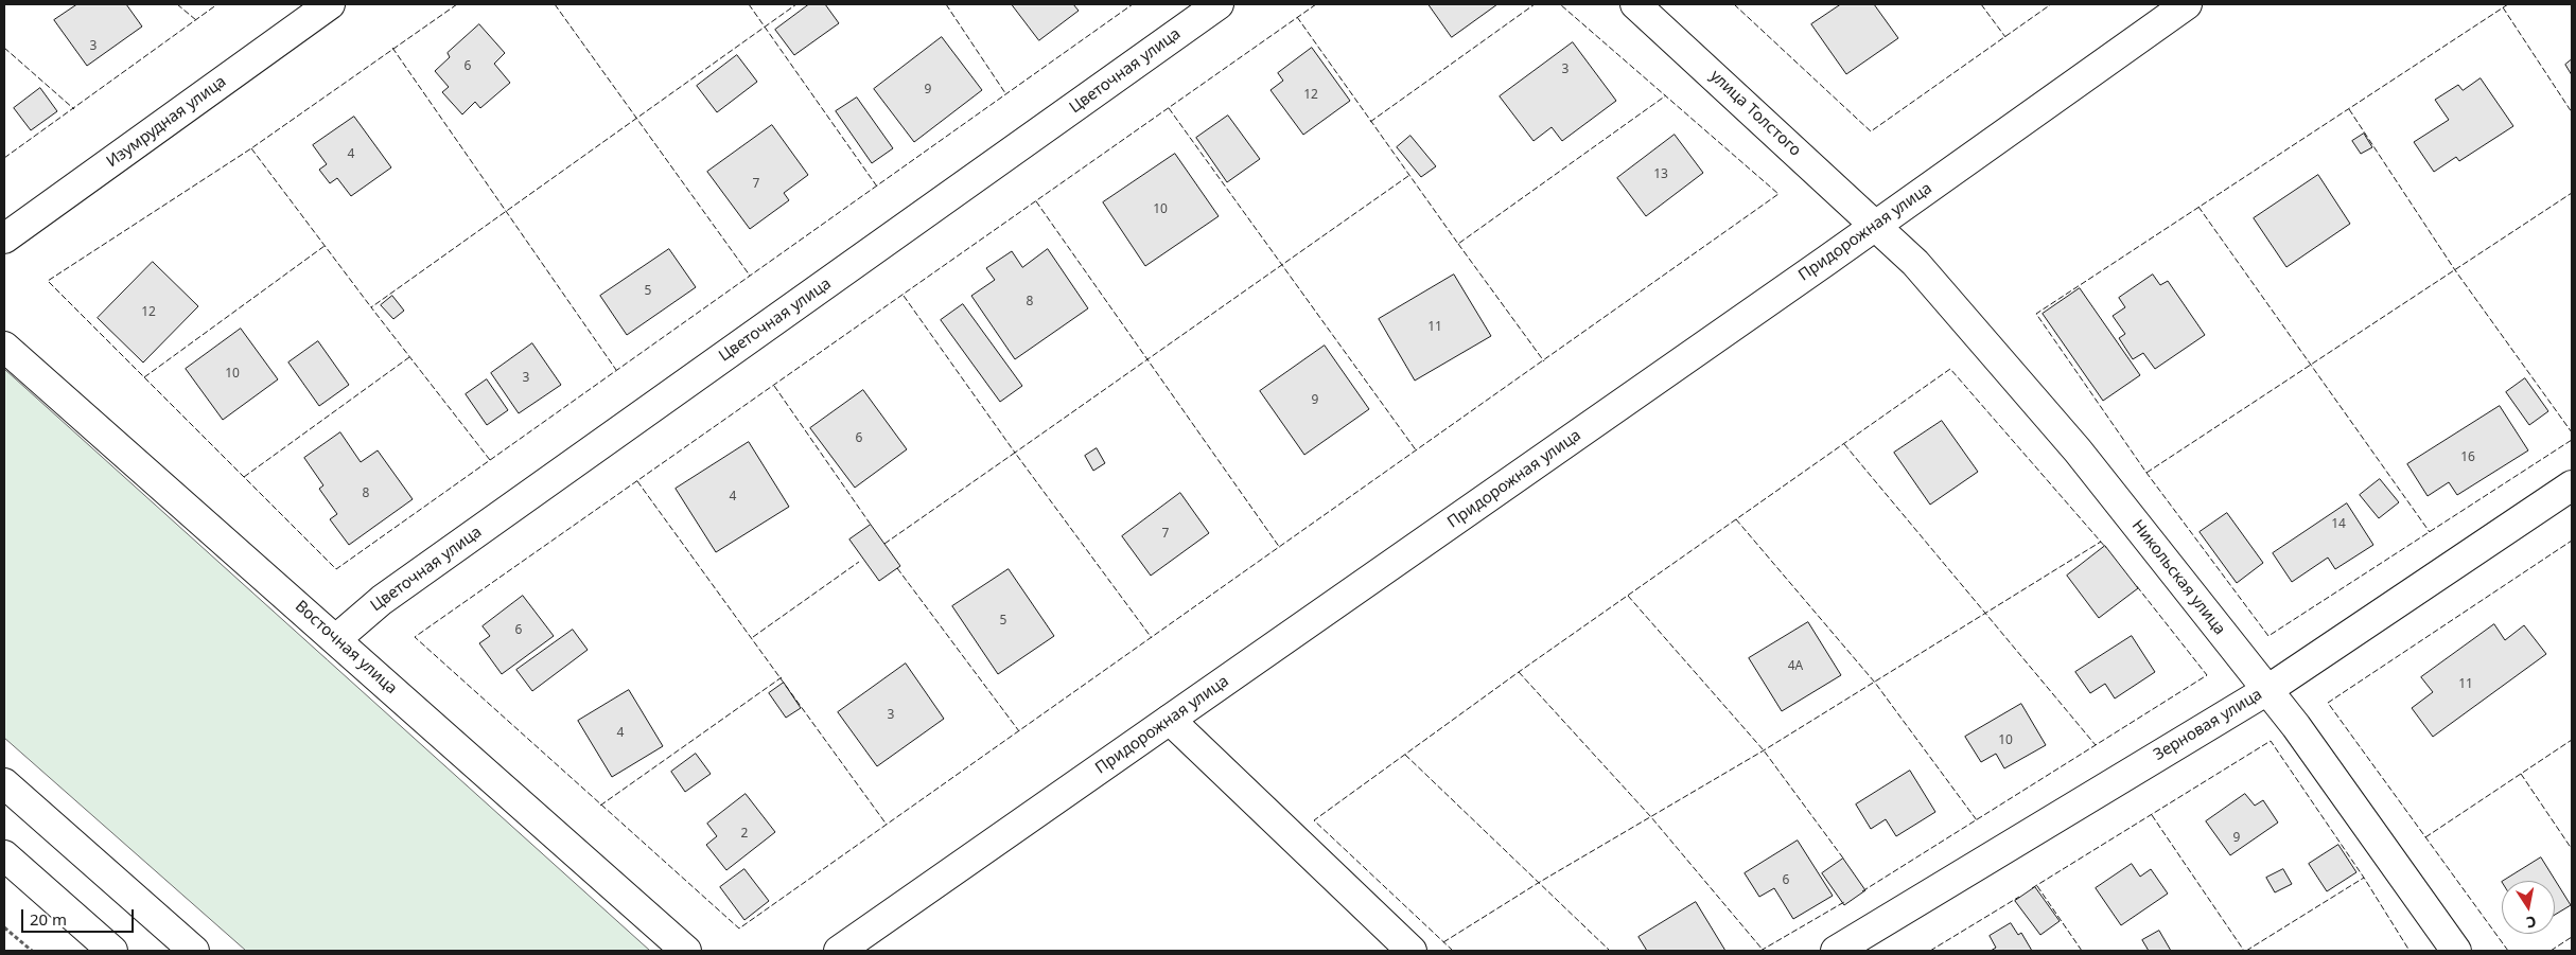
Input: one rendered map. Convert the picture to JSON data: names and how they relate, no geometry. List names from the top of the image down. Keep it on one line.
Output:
{"streets":{"street":["Цветочная улица","улица Толстого","Изумрудная улица","Придорожная улица","Никольская улица","Восточная улица","Зерновая улица"]},"crossings":[["Цветочная улица","Восточная улица"],["улица Толстого","Придорожная улица"],["улица Толстого","Никольская улица"],["Придорожная улица","Никольская улица"],["Никольская улица","Зерновая улица"]],"house_numbers":["3","6","3","9","12","4","13","7","10","5","8","12","11","10","3","9","6","16","8","4","14","7","5","6","4А","11","3","4","10","2","9","6"],"scale_bar":"20 m","north":"bottom"}
